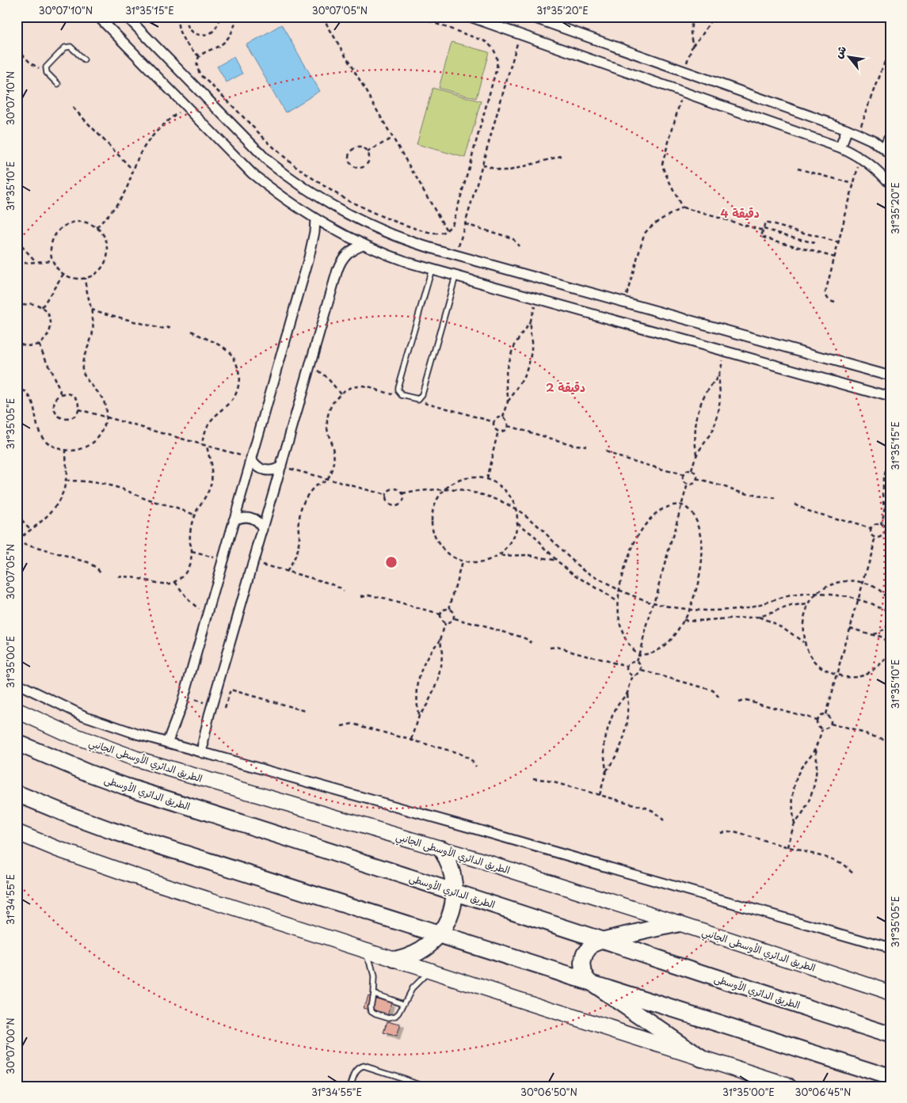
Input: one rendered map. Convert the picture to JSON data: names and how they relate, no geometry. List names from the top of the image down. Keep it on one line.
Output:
{"streets":{"highway":["الطريق الدائري الأوسطى الجانبي","الطريق الدائري الأوسطى"]},"north":"top left","coordinates":["30°07'10\"N","31°35'15\"E","30°07'05\"N","31°35'20\"E","31°35'10\"E","31°35'05\"E","31°35'00\"E","31°34'55\"E","30°07'00\"N","30°06'50\"N","30°06'45\"N"],"rings":["4 دقيقة","2 دقيقة"]}
